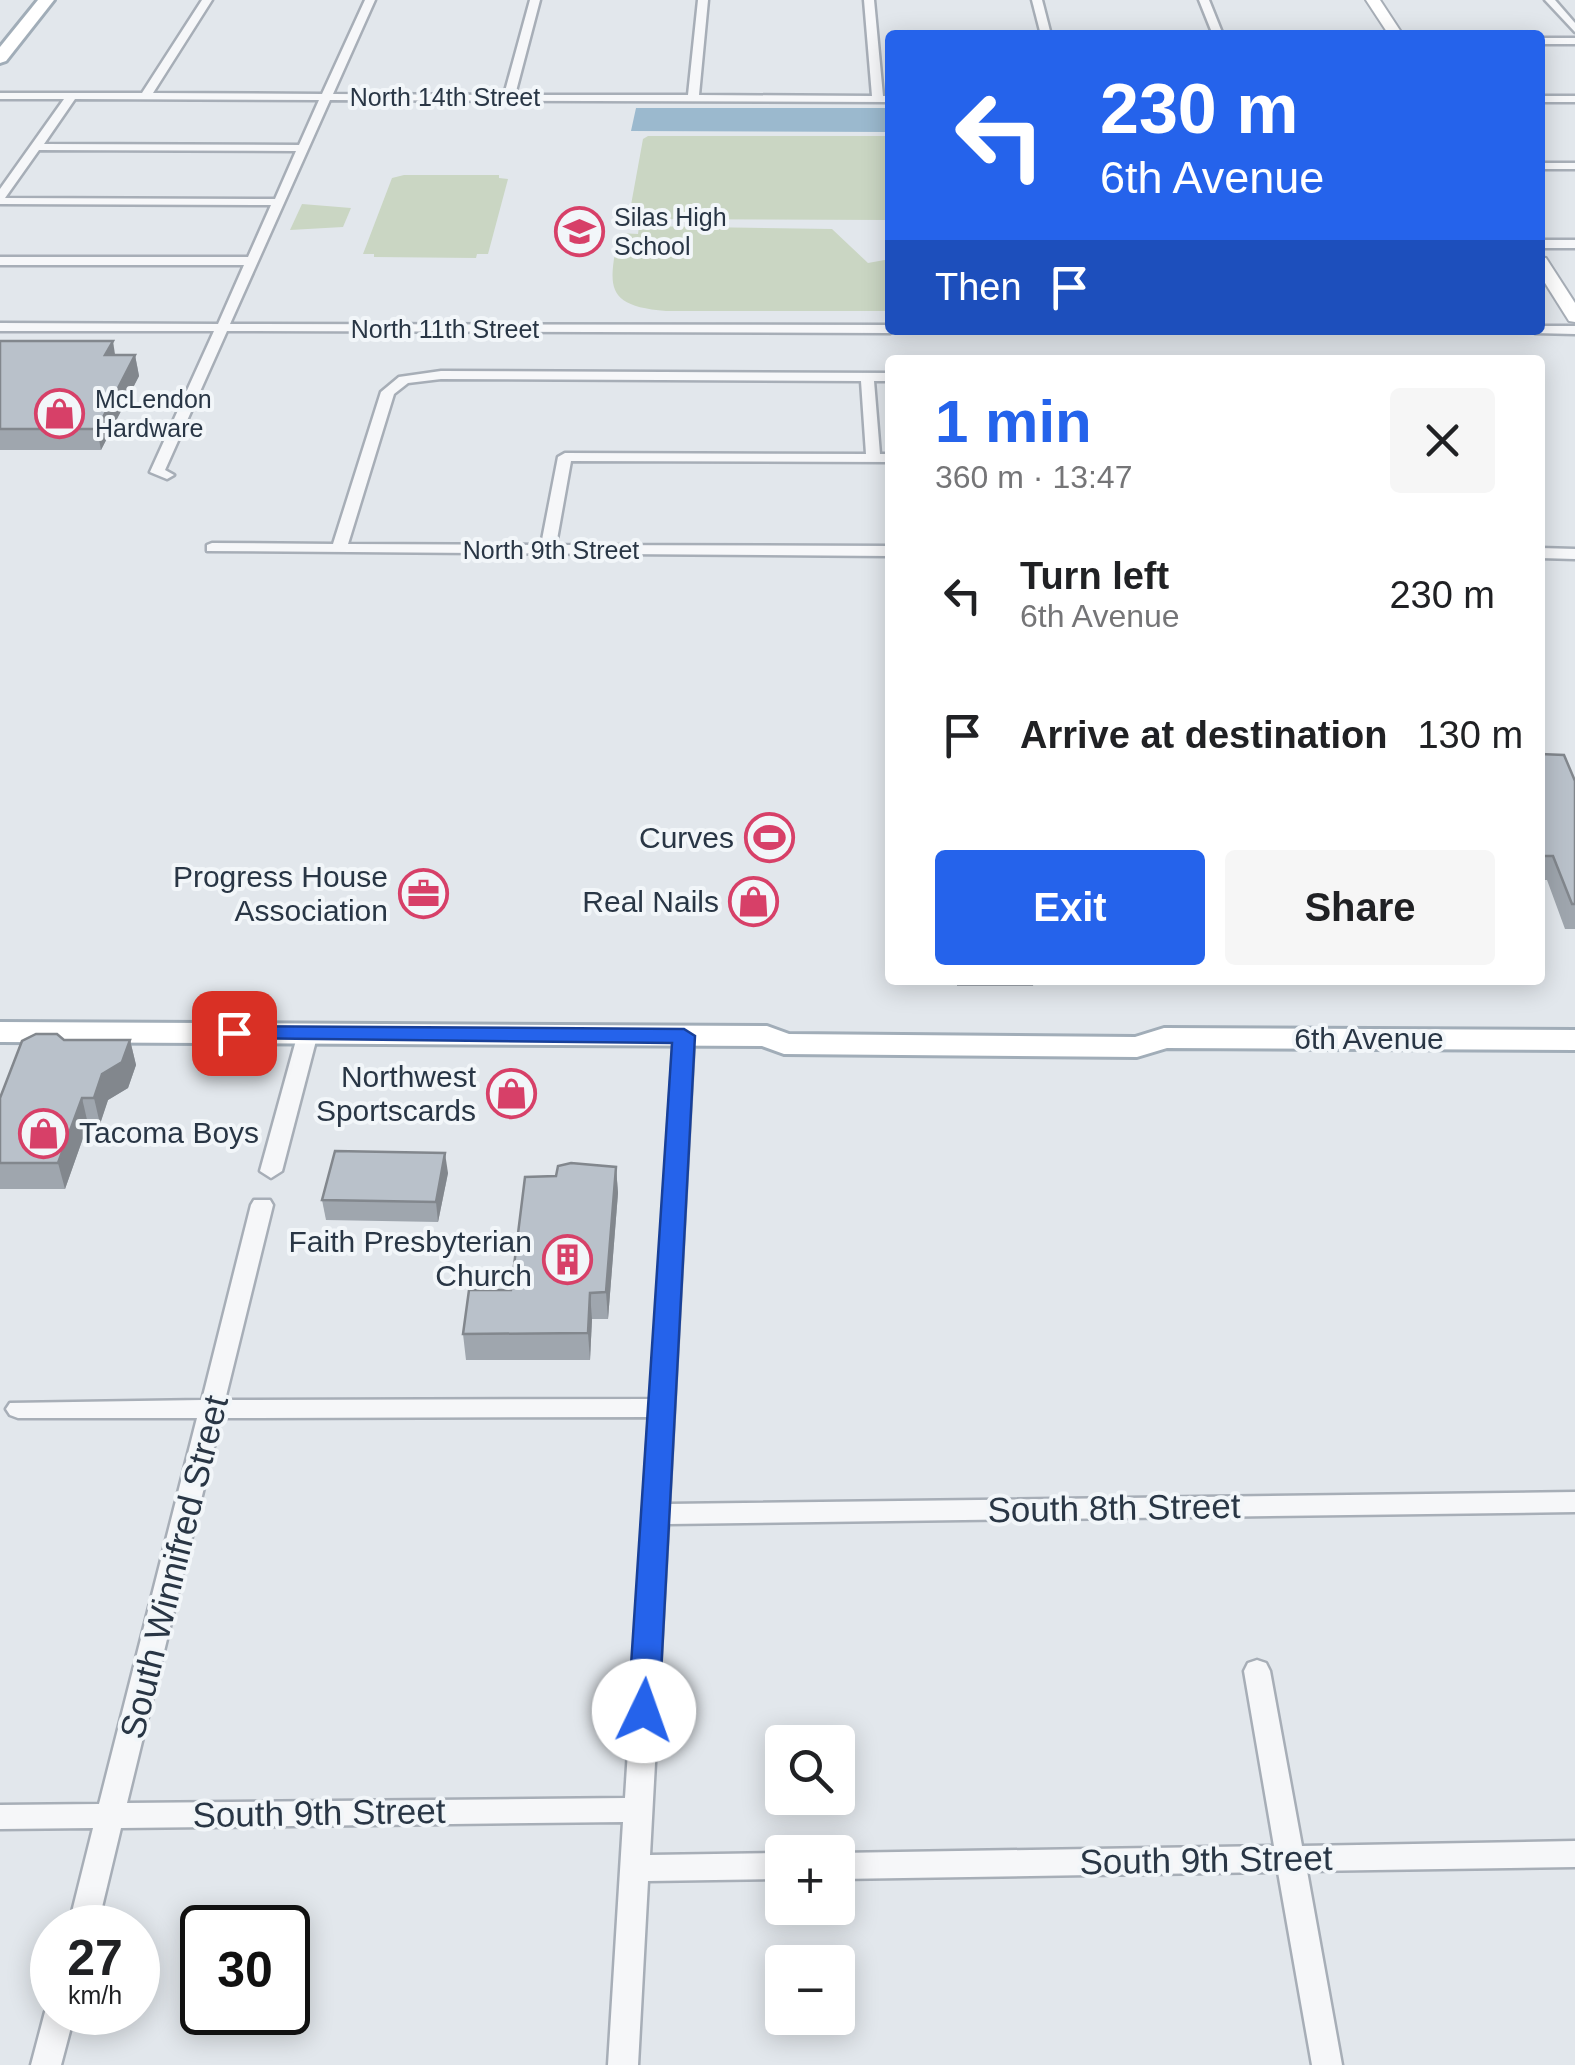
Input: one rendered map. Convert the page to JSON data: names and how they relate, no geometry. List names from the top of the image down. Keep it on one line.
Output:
{"streets":{"main road":["6th Avenue"],"street":["North 14th Street","North 11th Street","North 9th Street","South 8th Street","South Winnifred Street","South 9th Street"]},"crossings":[["South Winnifred Street","South 9th Street"]],"places":{"school or university":["Silas High School"],"shop":["McLendon Hardware","Real Nails","Northwest Sportscards","Tacoma Boys"],"sports":["Curves"],"office":["Progress House Association"],"building":["Faith Presbyterian Church"]},"page":{"turn":["230 m","6th Avenue"],"then":"Then","heading":["1 min","360 m · 13:47"],"list":[{"name":"Turn left","note":"6th Avenue","value":"230 m"},{"name":"Arrive at destination","value":"130 m"}],"buttons":["Exit","Share"],"map_buttons":["+","−"],"speed":"27 km/h","limit":"30"}}
